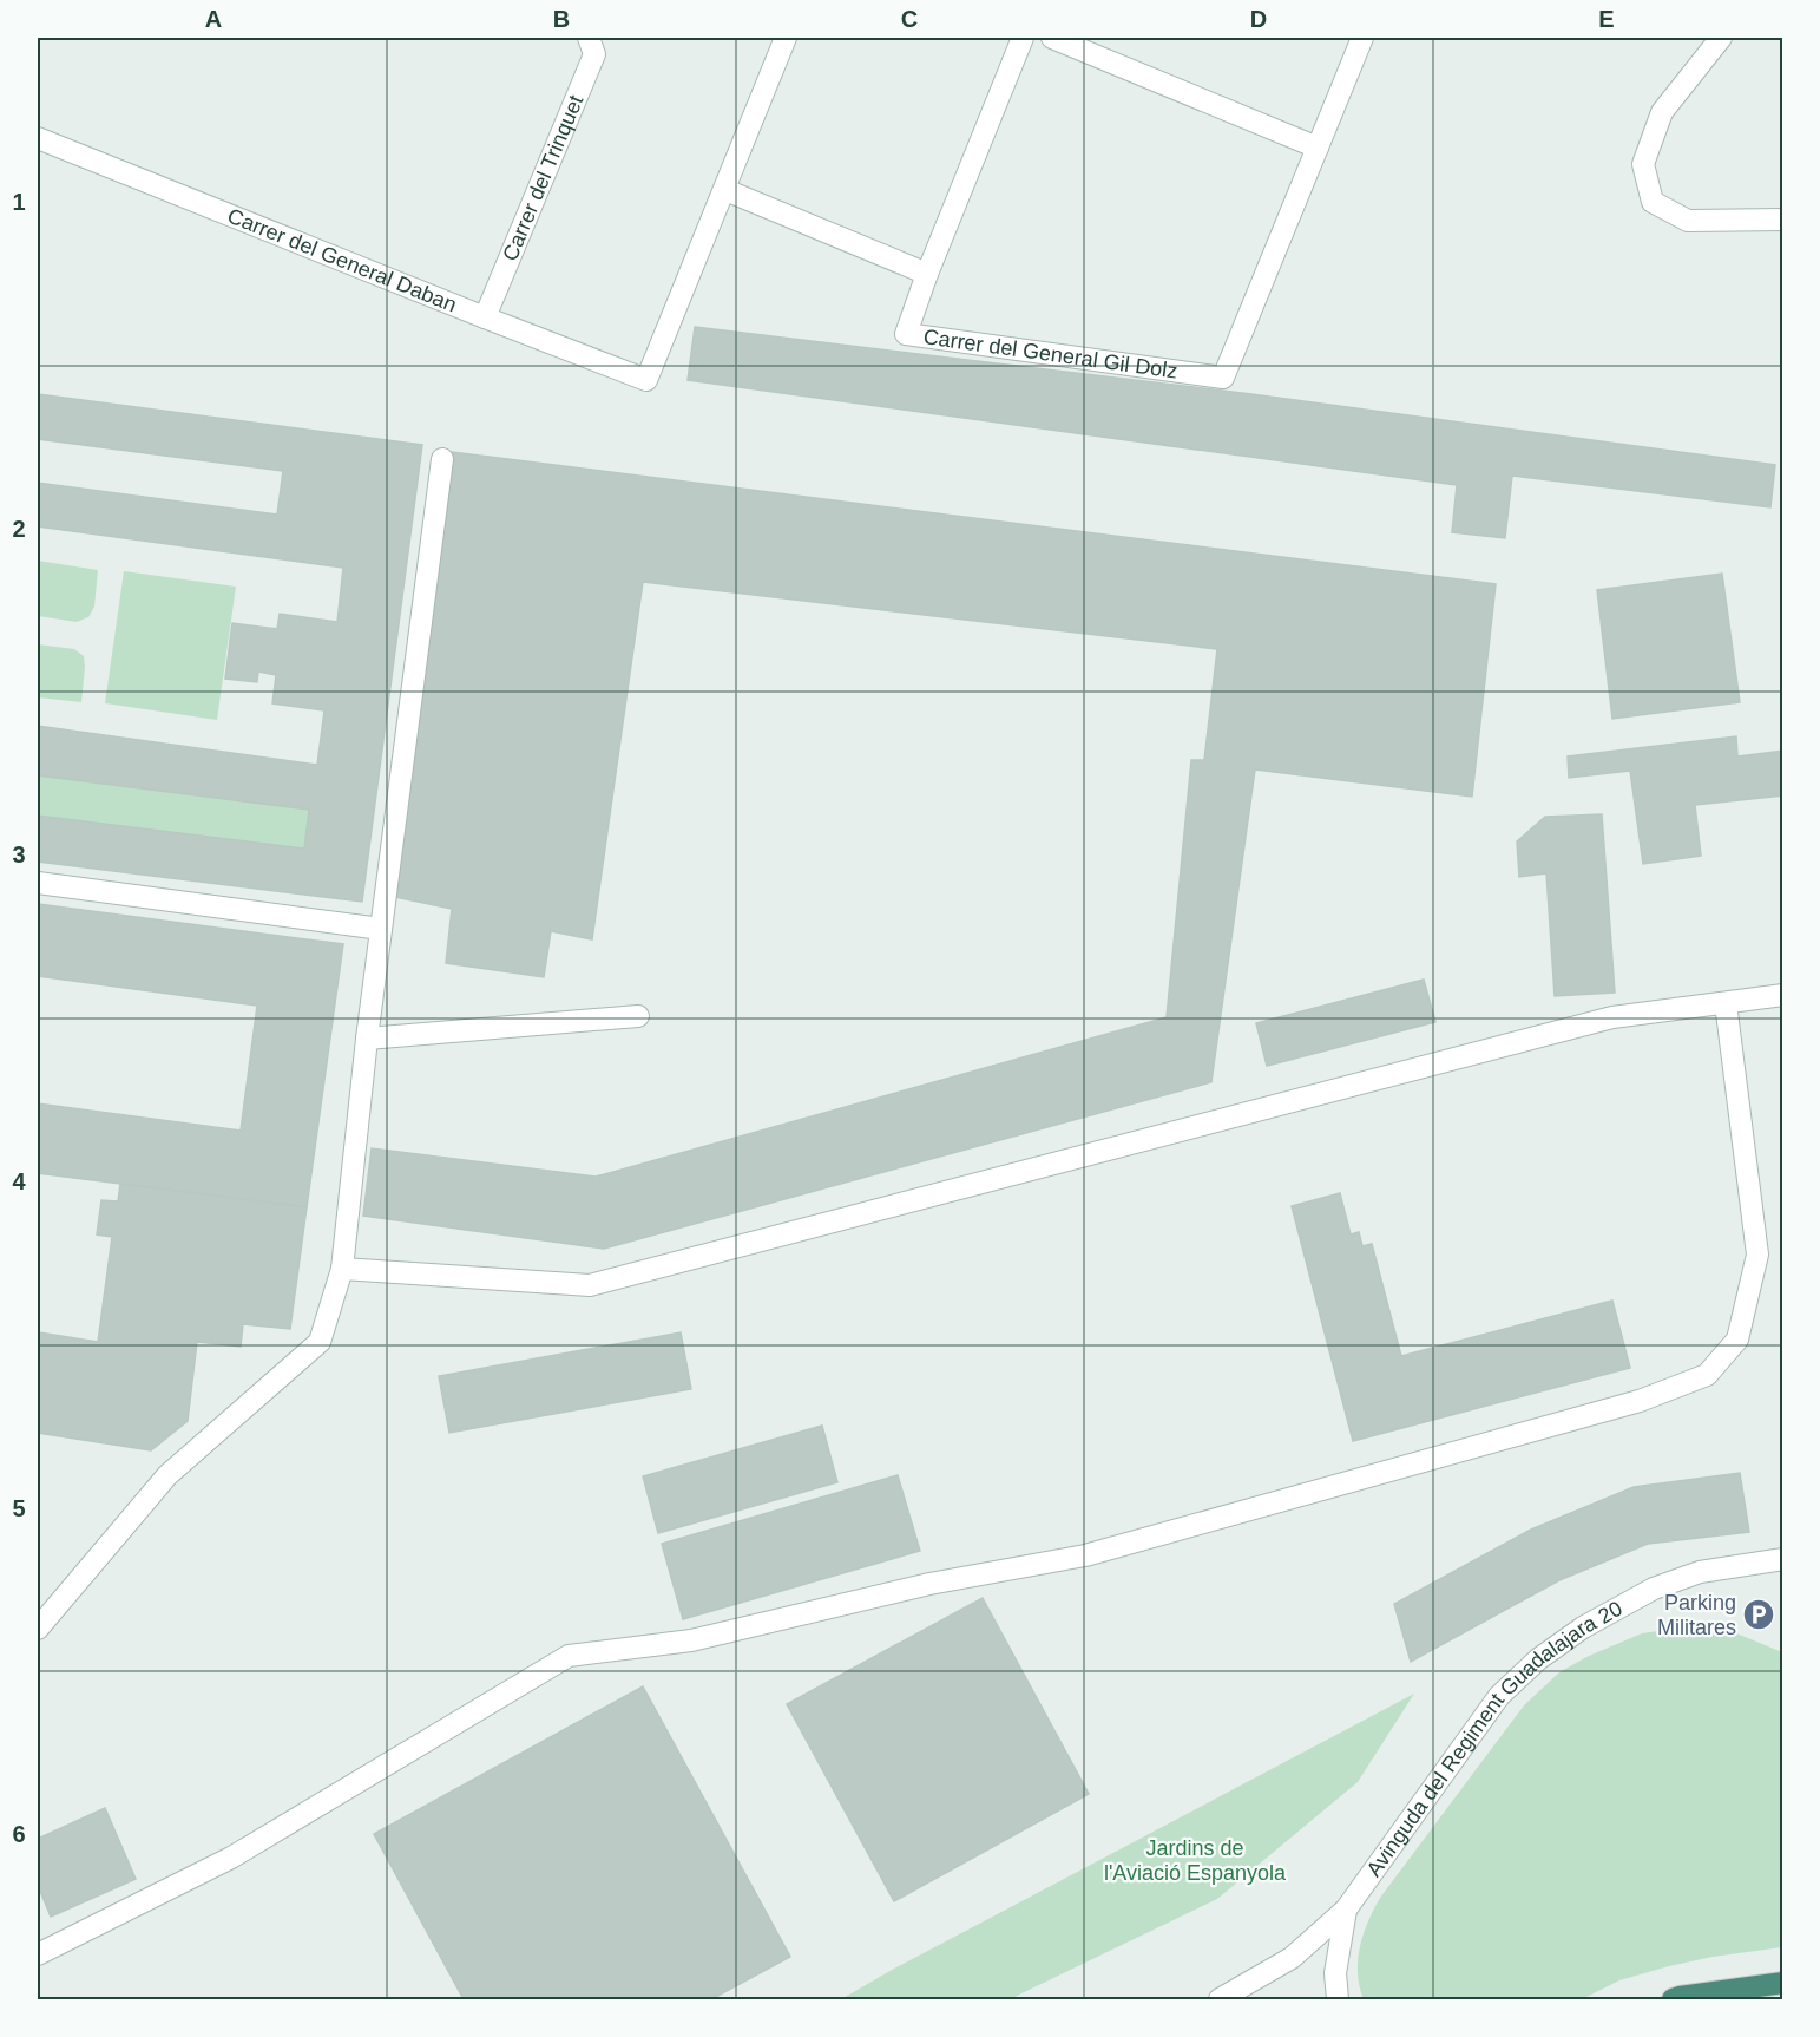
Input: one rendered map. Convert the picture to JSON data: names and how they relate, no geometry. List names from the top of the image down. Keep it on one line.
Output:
{"streets":{"street":["Carrer del Trinquet","Carrer del General Daban","Carrer del General Gil Dolz","Avinguda del Regiment Guadalajara 20"]},"crossings":[["Carrer del Trinquet","Carrer del General Daban"]],"parks":["Jardins de l'Aviació Espanyola"],"places":{"parking":["Parking Militares"]},"grid":{"columns":["A","B","C","D","E"],"rows":["1","2","3","4","5","6"]}}
